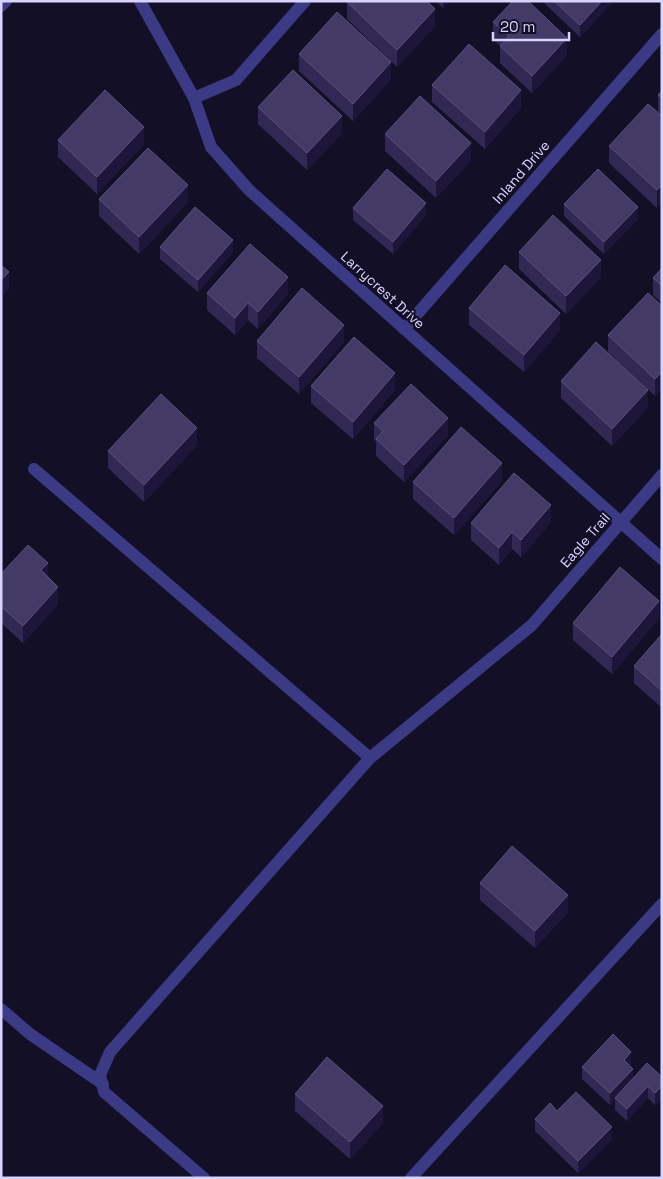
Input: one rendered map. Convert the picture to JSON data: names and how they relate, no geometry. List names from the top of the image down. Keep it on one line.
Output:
{"streets":{"street":["Inland Drive","Larrycrest Drive","Eagle Trail"]},"crossings":[["Inland Drive","Larrycrest Drive"],["Larrycrest Drive","Eagle Trail"]],"scale_bar":"20 m"}
